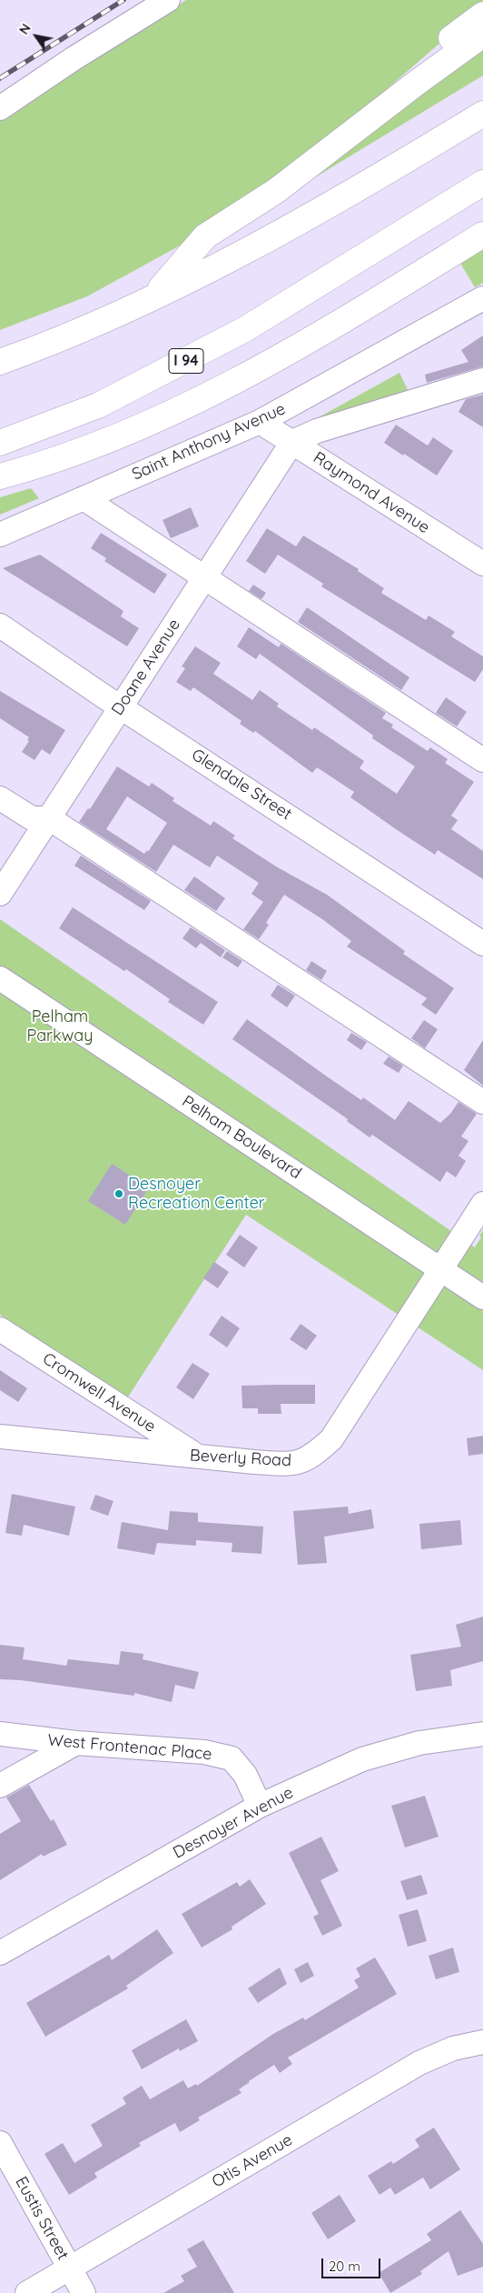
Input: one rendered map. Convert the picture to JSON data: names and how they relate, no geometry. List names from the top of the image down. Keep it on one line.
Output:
{"streets":{"highway":["I 94"],"street":["Saint Anthony Avenue","Raymond Avenue","Doane Avenue","Glendale Street","Pelham Boulevard","Cromwell Avenue","Beverly Road","West Frontenac Place","Desnoyer Avenue","Otis Avenue","Eustis Street"]},"crossings":[["Saint Anthony Avenue","Raymond Avenue"],["Raymond Avenue","Doane Avenue"],["Doane Avenue","Glendale Street"],["Pelham Boulevard","Beverly Road"],["Cromwell Avenue","Beverly Road"],["West Frontenac Place","Desnoyer Avenue"],["Otis Avenue","Eustis Street"]],"parks":["Pelham Parkway"],"places":["Desnoyer Recreation Center"],"scale_bar":"20 m","north":"top left"}
